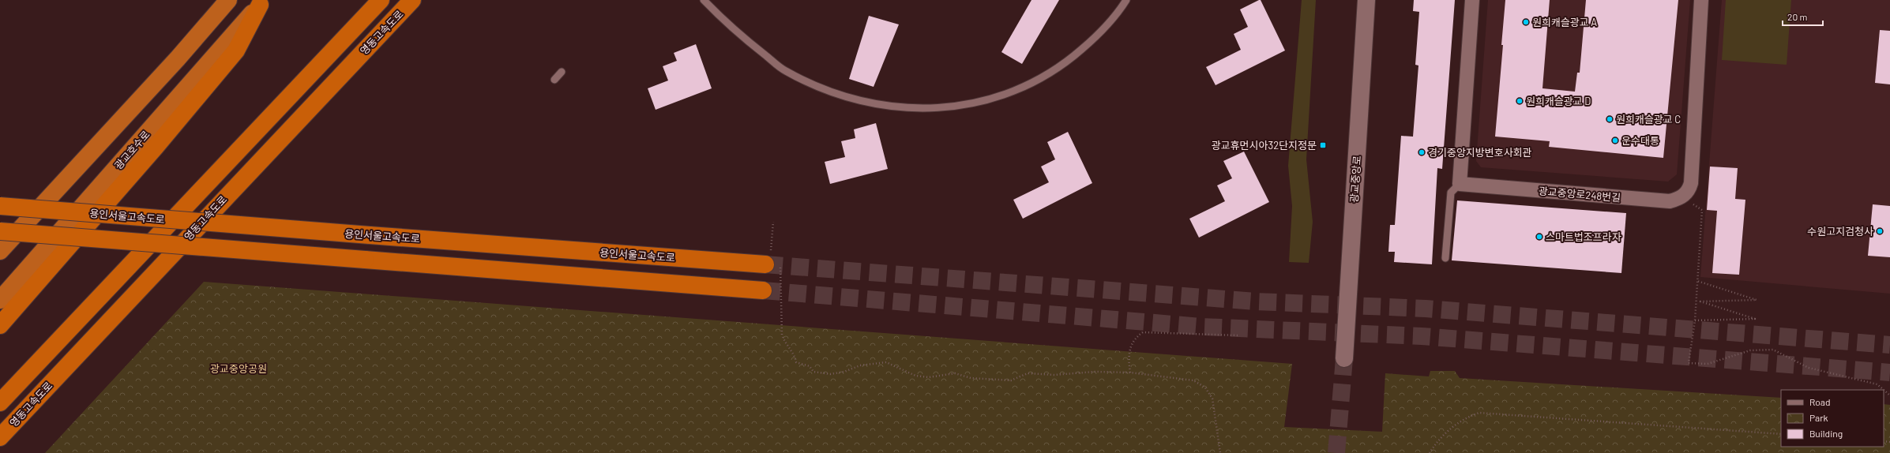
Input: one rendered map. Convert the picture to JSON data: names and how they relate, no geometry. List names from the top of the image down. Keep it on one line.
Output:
{"streets":{"highway":["영동고속도로","광교호수로","용인서울고속도로"],"main road":["광교중앙로"],"street":["광교중앙로248번길"]},"parks":["광교중앙공원"],"places":{"other":["원희캐슬광교 A","원희캐슬광교 D","원희캐슬광교 C","운수대통","경기중앙지방변호사회관","수원고지검청사","스마트법조프라자"],"transit":["광교휴먼시아32단지정문"]},"legend":["Road","Park","Building"],"scale_bar":"20 m"}
